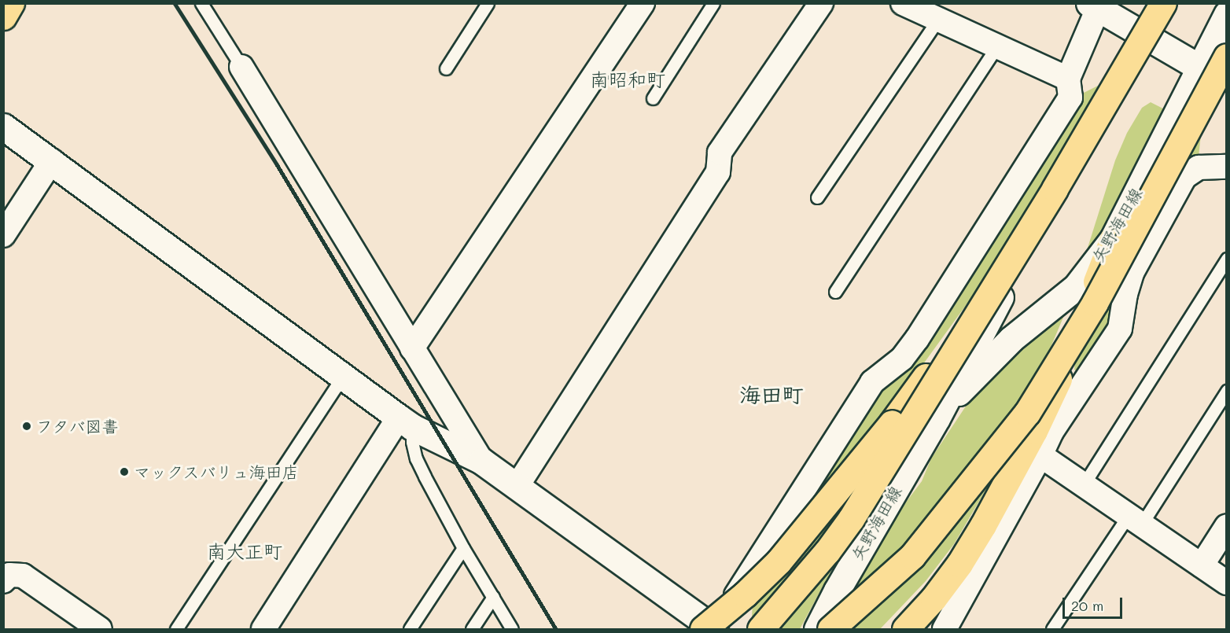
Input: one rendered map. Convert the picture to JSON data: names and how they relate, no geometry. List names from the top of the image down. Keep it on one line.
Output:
{"streets":{"main road":["矢野海田線"]},"districts":["南昭和町","海田町","南大正町"],"places":["フタバ図書","マックスバリュ海田店"],"scale_bar":"20 m"}
